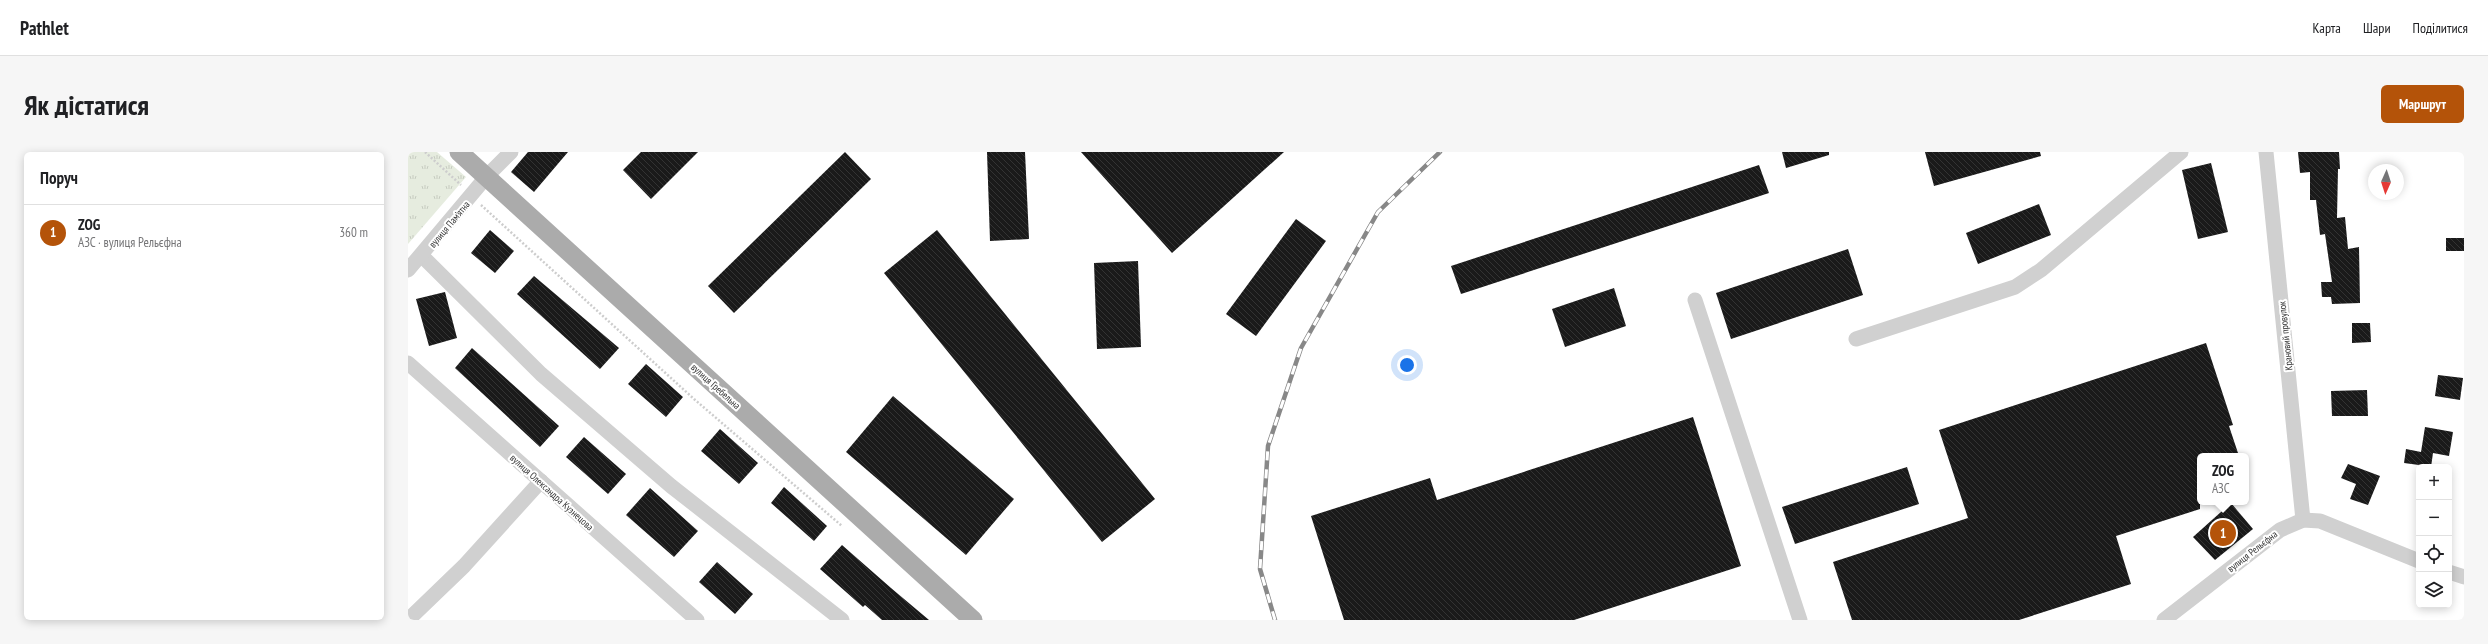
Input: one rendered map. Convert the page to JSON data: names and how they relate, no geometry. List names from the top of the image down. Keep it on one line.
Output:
{"streets":{"main road":["вулиця Гребельна"],"street":["вулиця Пам’ятна","Крановий провулок","вулиця Олександра Кузнецова","вулиця Рельєфна"]},"crossings":[["вулиця Пам’ятна","вулиця Гребельна"],["Крановий провулок","вулиця Рельєфна"]],"north":"bottom","page":{"header":"Pathlet","nav":["Карта","Шари","Поділитися"],"buttons":"Маршрут","title":"Як дістатися","heading":"Поруч","list":[{"mark":"1","name":"ZOG","note":"АЗС · вулиця Рельєфна","value":"360 m"}],"popup":["ZOG","АЗС"],"map_buttons":["+","−"],"pins":"1"}}
